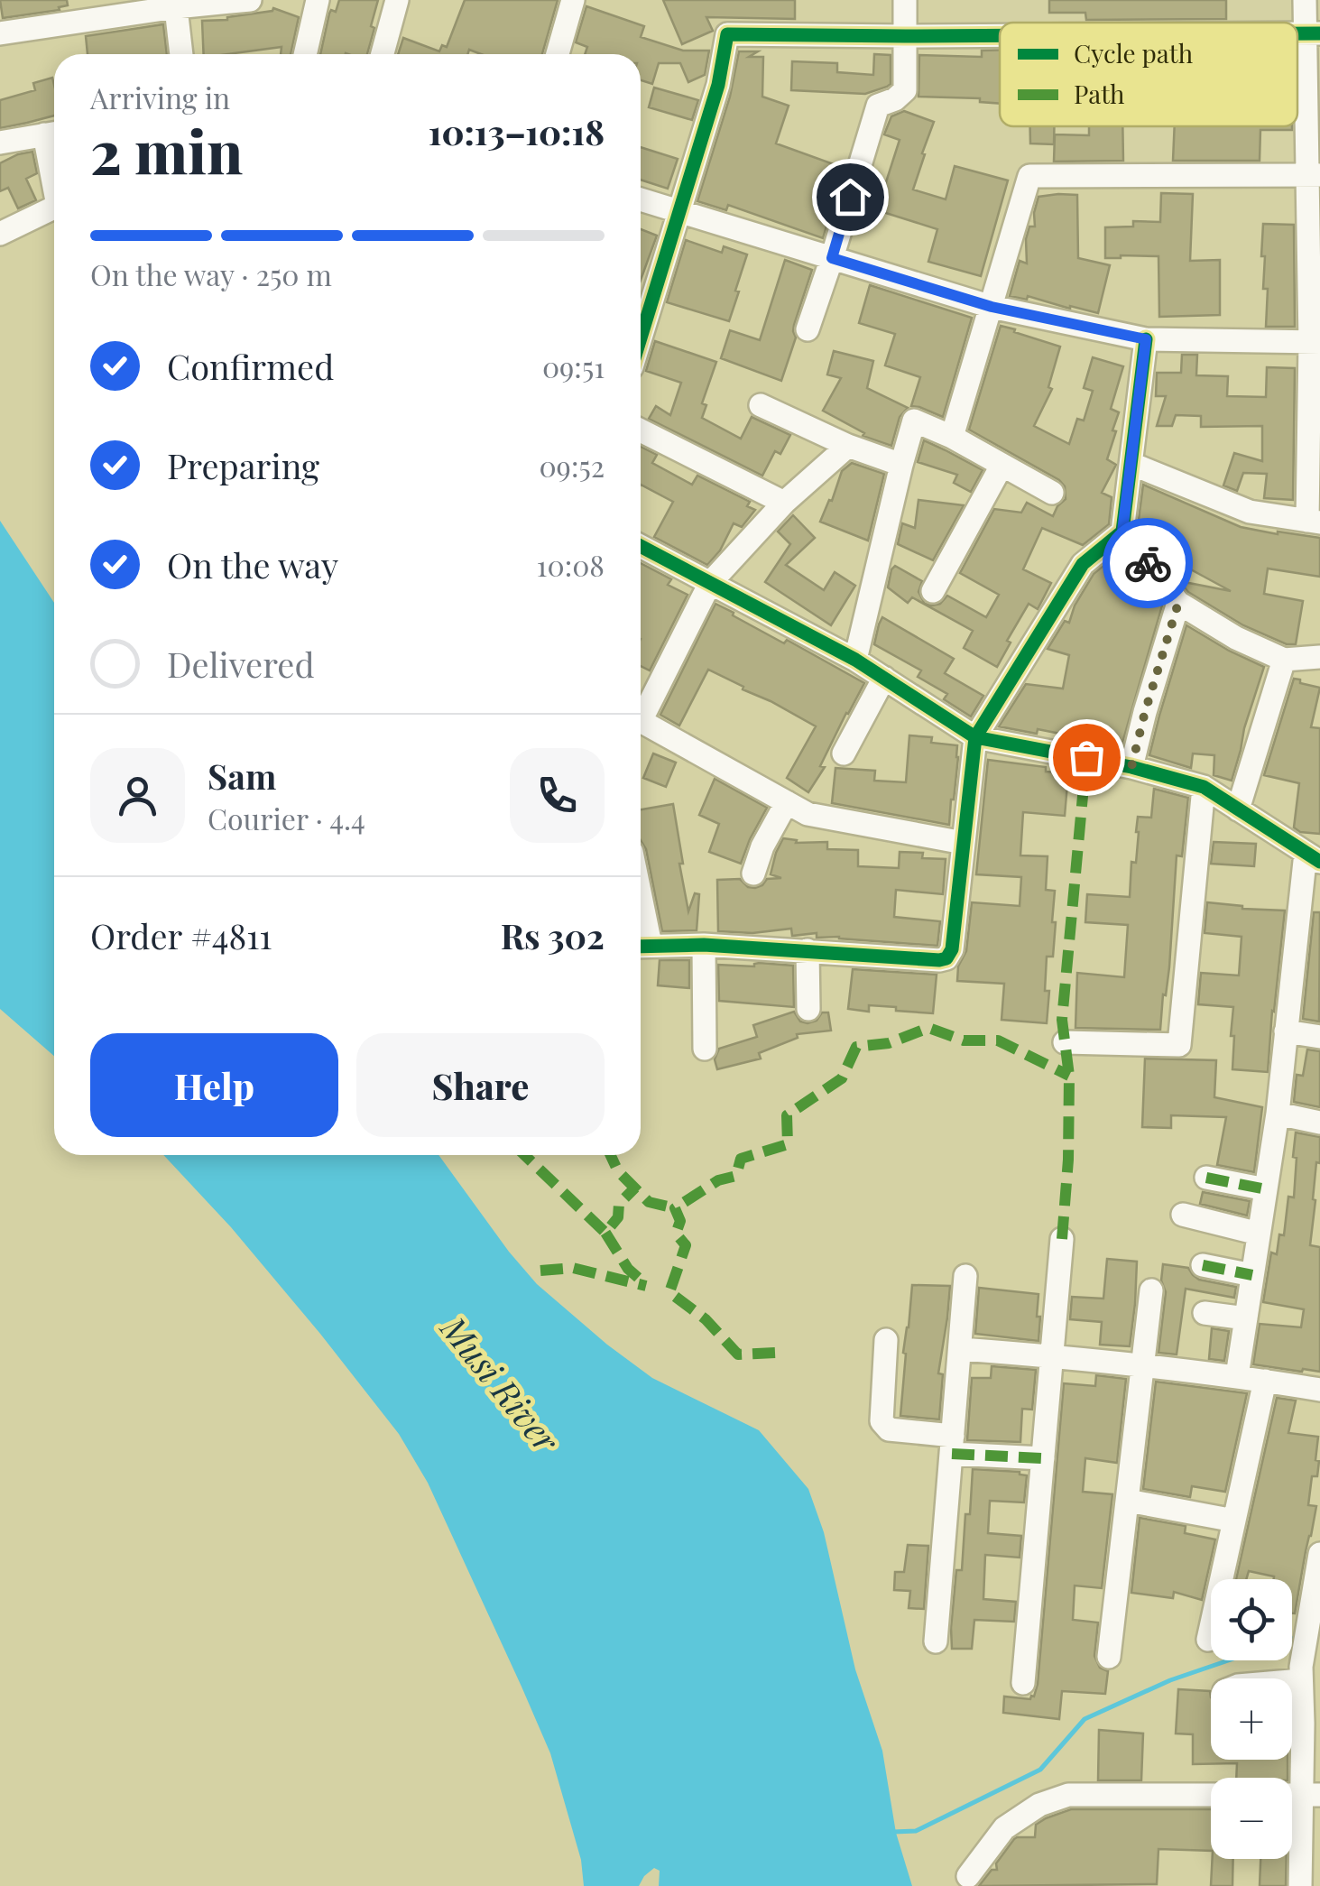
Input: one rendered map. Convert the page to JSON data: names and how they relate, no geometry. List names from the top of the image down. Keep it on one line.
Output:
{"water":["Musi River"],"legend":["Cycle path","Path"],"page":{"heading":["2 min","Arriving in","10:13–10:18"],"panel":["Sam","Courier · 4.4","Order #4811","Rs 302"],"bar":"On the way · 250 m","list":[["Confirmed","09:51"],["Preparing","09:52"],["On the way","10:08"],"Delivered"],"buttons":["Help","Share"],"map_buttons":["+","−"]}}
